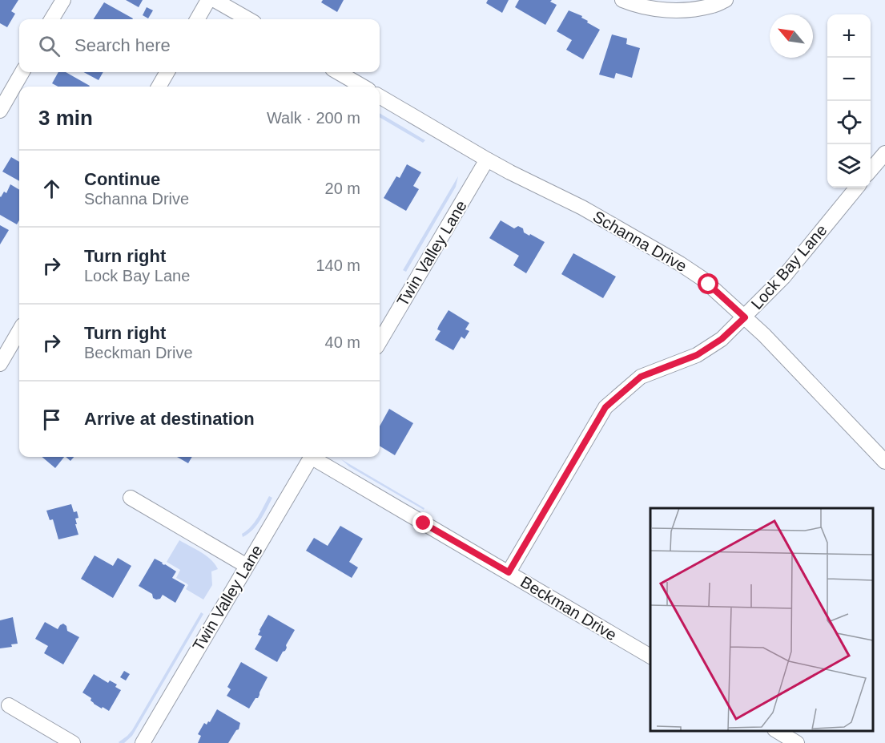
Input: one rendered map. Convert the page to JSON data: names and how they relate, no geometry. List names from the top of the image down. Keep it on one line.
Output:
{"streets":{"street":["Schanna Drive","Twin Valley Lane","Lock Bay Lane","Beckman Drive"]},"crossings":[["Schanna Drive","Twin Valley Lane"],["Schanna Drive","Lock Bay Lane"],["Lock Bay Lane","Beckman Drive"]],"north":"top left","page":{"map_buttons":["+","−"],"search":"Search here","heading":["3 min","Walk · 200 m"],"list":[["Continue","Schanna Drive","20 m"],["Turn right","Lock Bay Lane","140 m"],["Turn right","Beckman Drive","40 m"],"Arrive at destination"]}}
